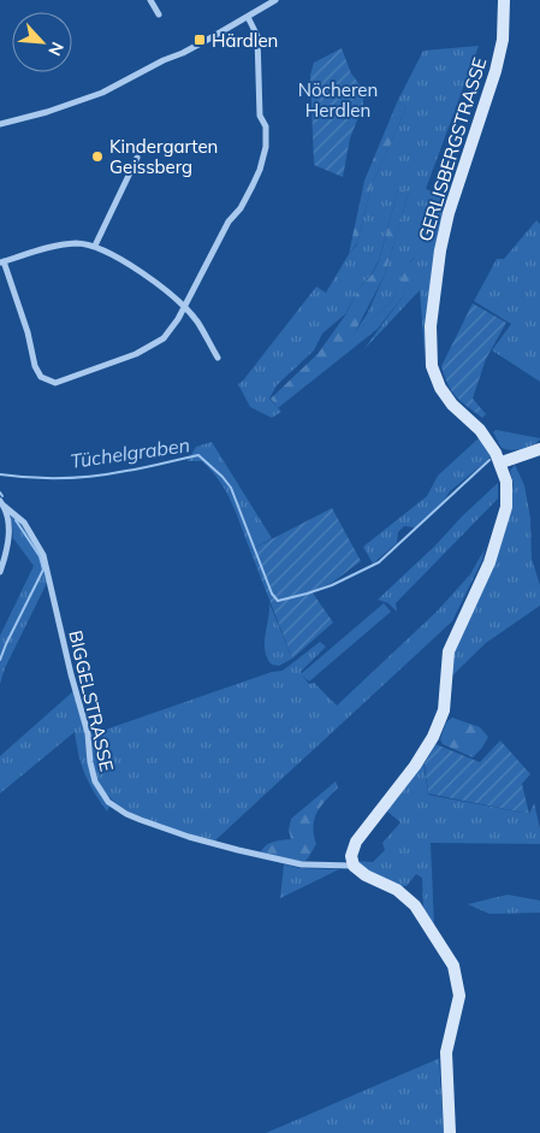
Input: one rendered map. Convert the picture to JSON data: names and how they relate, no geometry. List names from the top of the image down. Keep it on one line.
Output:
{"streets":{"street":["GERLISBERGSTRASSE","BIGGELSTRASSE"]},"crossings":[["GERLISBERGSTRASSE","BIGGELSTRASSE"]],"water":["Tüchelgraben"],"parks":["Nöcheren Herdlen"],"places":{"transit":["Härdlen"],"other":["Kindergarten Geissberg"]},"north":"bottom right"}
